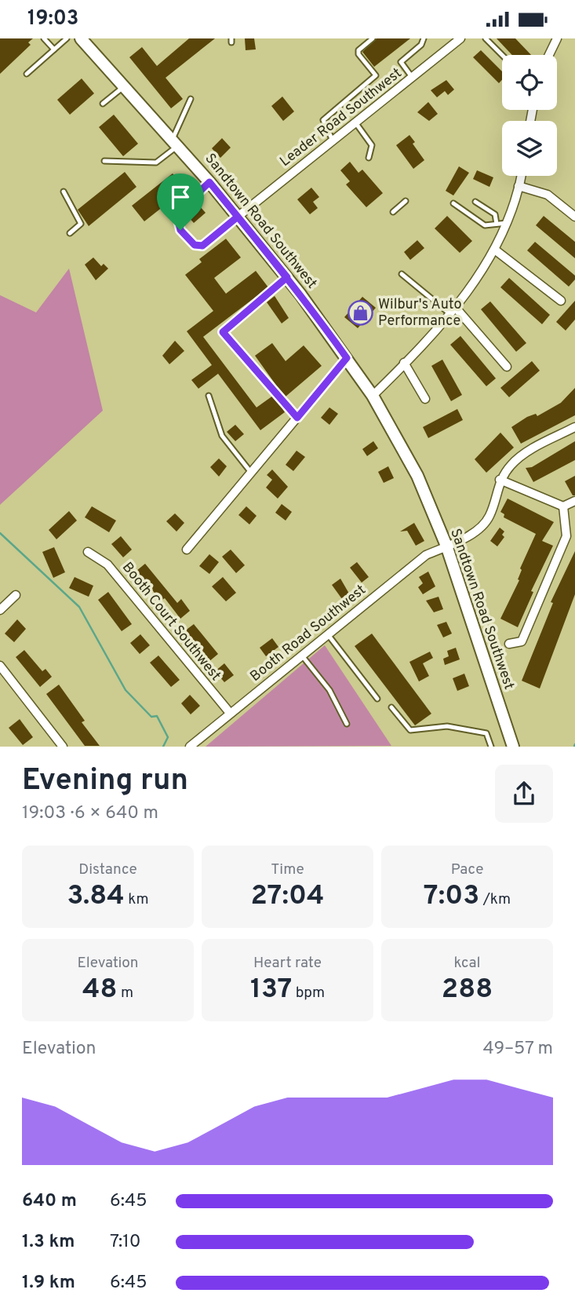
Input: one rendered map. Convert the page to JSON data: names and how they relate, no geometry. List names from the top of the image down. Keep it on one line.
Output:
{"streets":{"street":["Leader Road Southwest","Sandtown Road Southwest","Booth Court Southwest","Booth Road Southwest"]},"crossings":[["Leader Road Southwest","Sandtown Road Southwest"],["Sandtown Road Southwest","Booth Road Southwest"],["Booth Court Southwest","Booth Road Southwest"]],"places":{"shop":["Wilbur's Auto Performance"]},"page":{"status":"19:03","heading":["Evening run","19:03 · 6 × 640 m"],"stats":[["Distance","3.84 km"],["Time","27:04"],["Pace","7:03 /km"],["Elevation","48 m"],["Heart rate","137 bpm"],["kcal","288"]],"chart":["Elevation","49–57 m"],"list":[{"name":"640 m","note":"6:45"},{"name":"1.3 km","note":"7:10"},{"name":"1.9 km","note":"6:45"}]}}
